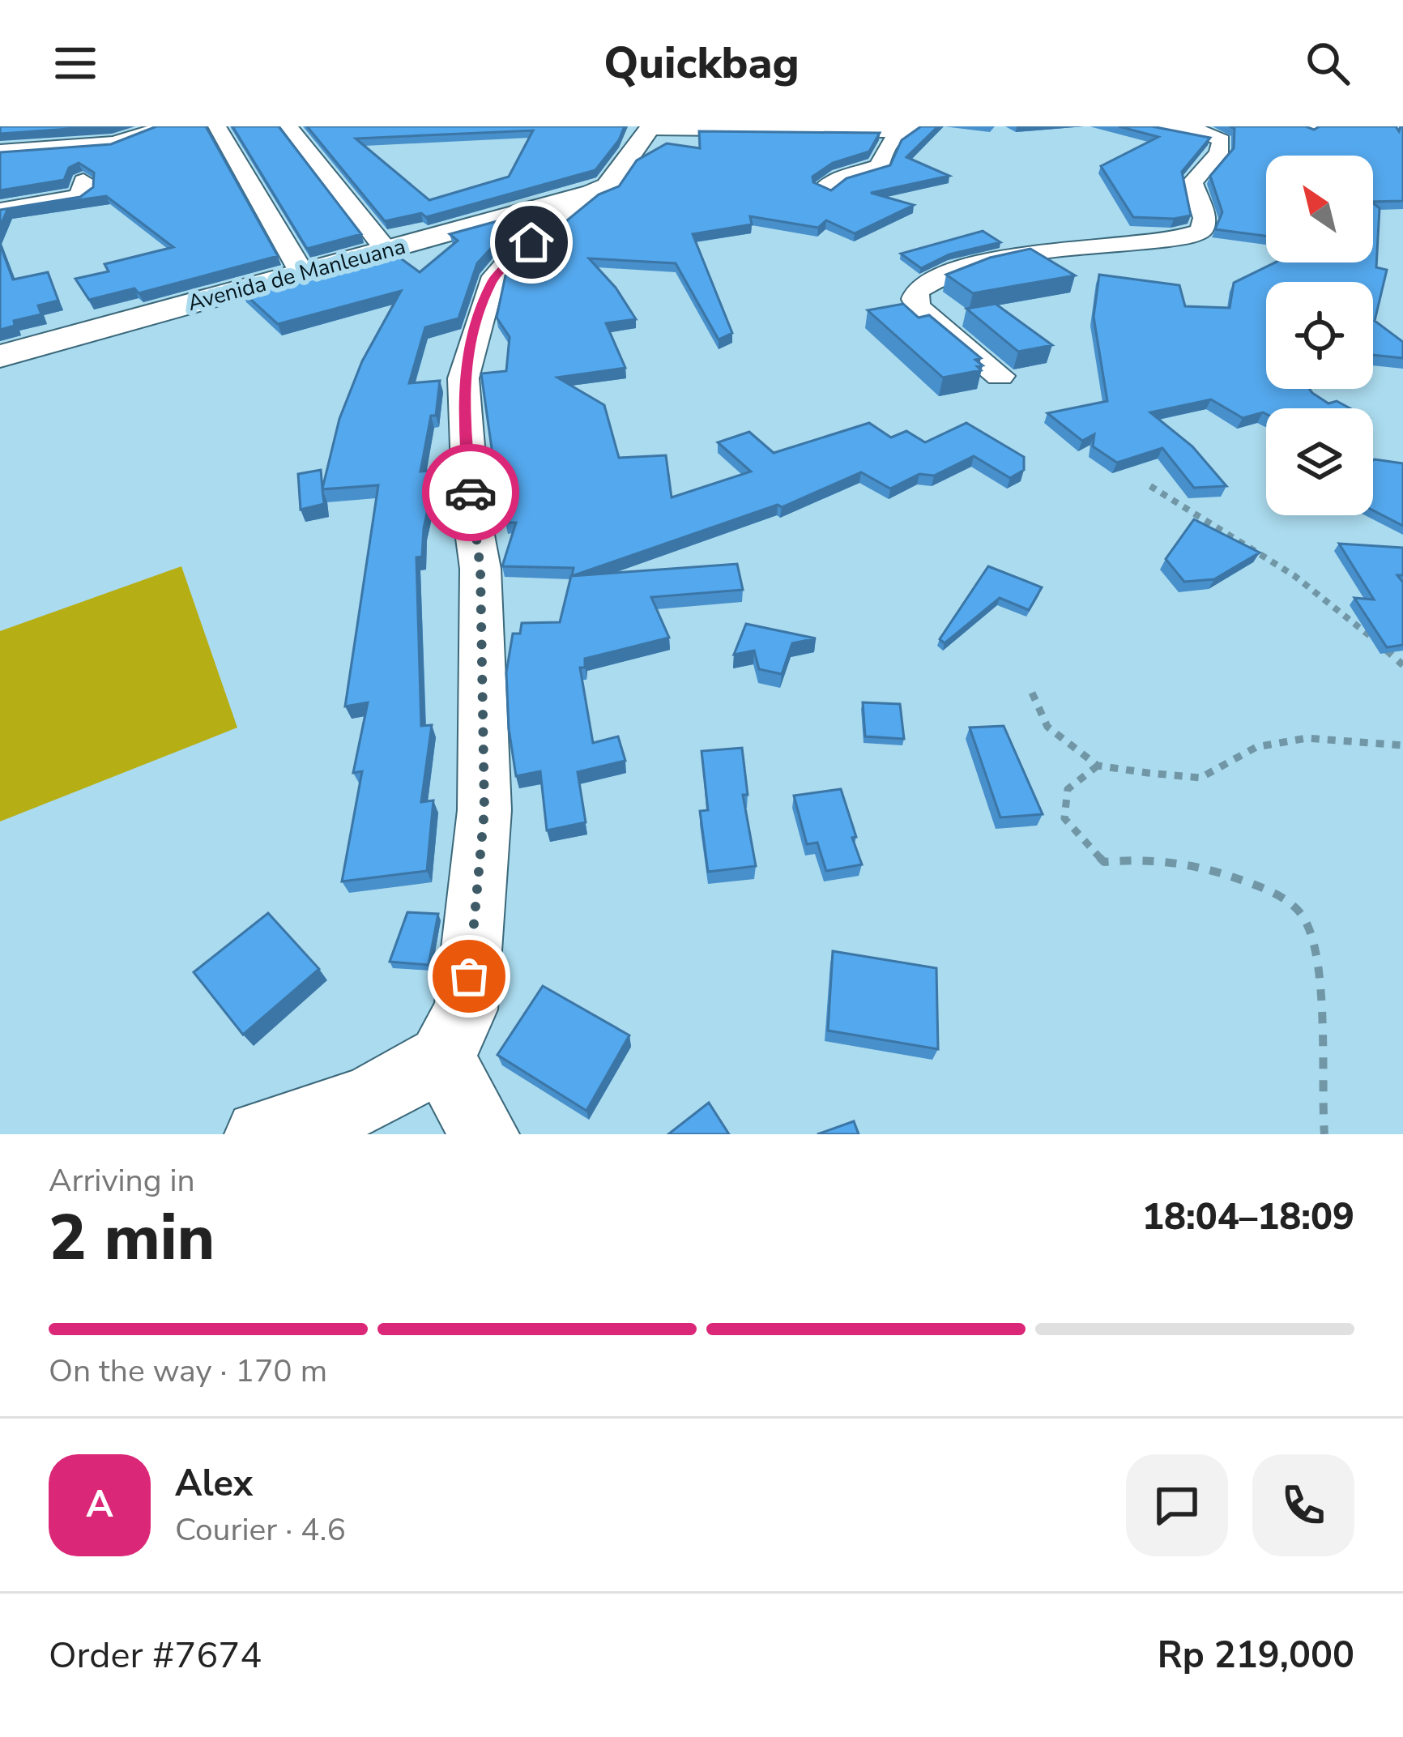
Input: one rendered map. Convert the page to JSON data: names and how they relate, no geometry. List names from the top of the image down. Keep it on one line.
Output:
{"streets":{"main road":["Avenida de Manleuana"]},"north":"top left","page":{"header":"Quickbag","heading":["2 min","Arriving in","18:04–18:09"],"panel":["Alex","Courier · 4.6","Order #7674","Rp 219,000"],"bar":"On the way · 170 m","round":"A"}}
